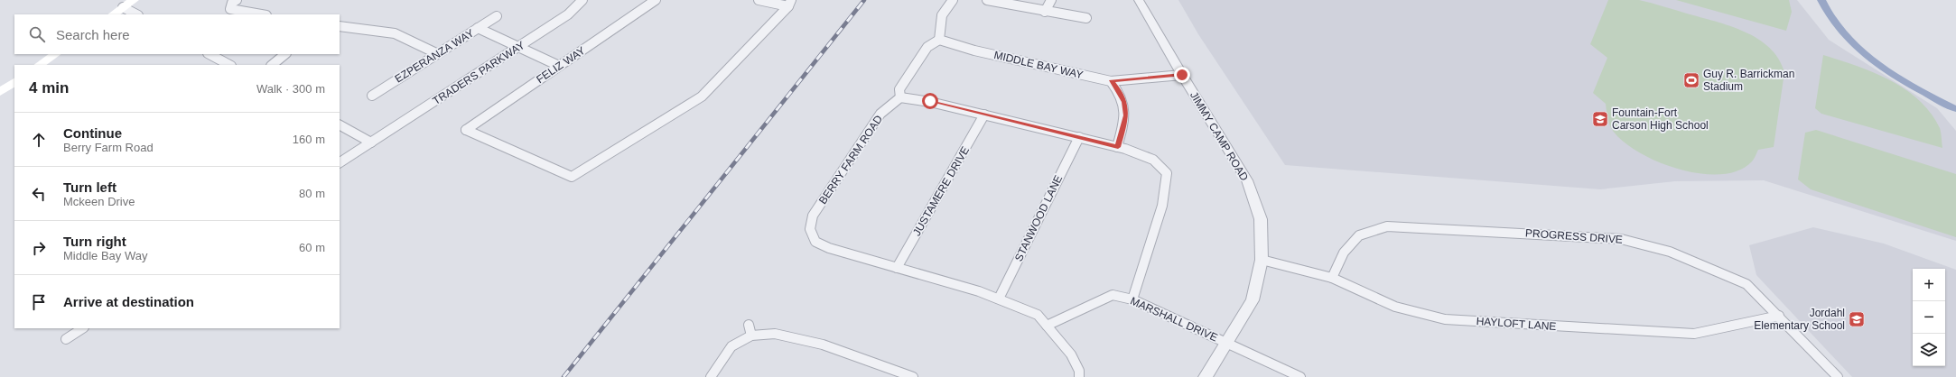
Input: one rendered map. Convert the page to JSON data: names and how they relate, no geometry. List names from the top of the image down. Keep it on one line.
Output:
{"streets":{"street":["EZPERANZA WAY","FELIZ WAY","MIDDLE BAY WAY","TRADERS PARKWAY","JIMMY CAMP ROAD","BERRY FARM ROAD","JUSTAMERE DRIVE","STANWOOD LANE","PROGRESS DRIVE","MARSHALL DRIVE","HAYLOFT LANE"]},"crossings":[["MIDDLE BAY WAY","JIMMY CAMP ROAD"],["JIMMY CAMP ROAD","MARSHALL DRIVE"],["JIMMY CAMP ROAD","HAYLOFT LANE"],["BERRY FARM ROAD","JUSTAMERE DRIVE"],["BERRY FARM ROAD","STANWOOD LANE"],["BERRY FARM ROAD","MARSHALL DRIVE"],["PROGRESS DRIVE","HAYLOFT LANE"]],"places":{"sports":["Guy R. Barrickman Stadium"],"school or university":["Fountain-Fort Carson High School","Jordahl Elementary School"]},"page":{"search":"Search here","heading":["4 min","Walk · 300 m"],"list":[["Continue","Berry Farm Road","160 m"],["Turn left","Mckeen Drive","80 m"],["Turn right","Middle Bay Way","60 m"],"Arrive at destination"],"map_buttons":["+","−"]}}
